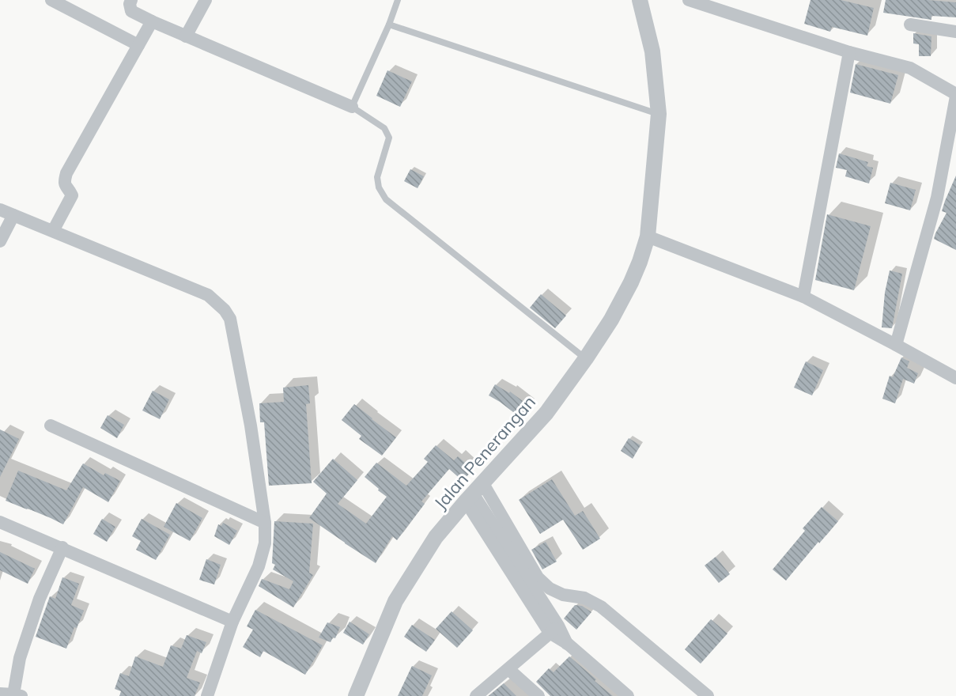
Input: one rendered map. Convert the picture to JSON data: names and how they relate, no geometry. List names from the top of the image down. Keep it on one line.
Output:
{"streets":{"street":["Jalan Penerangan"]}}
